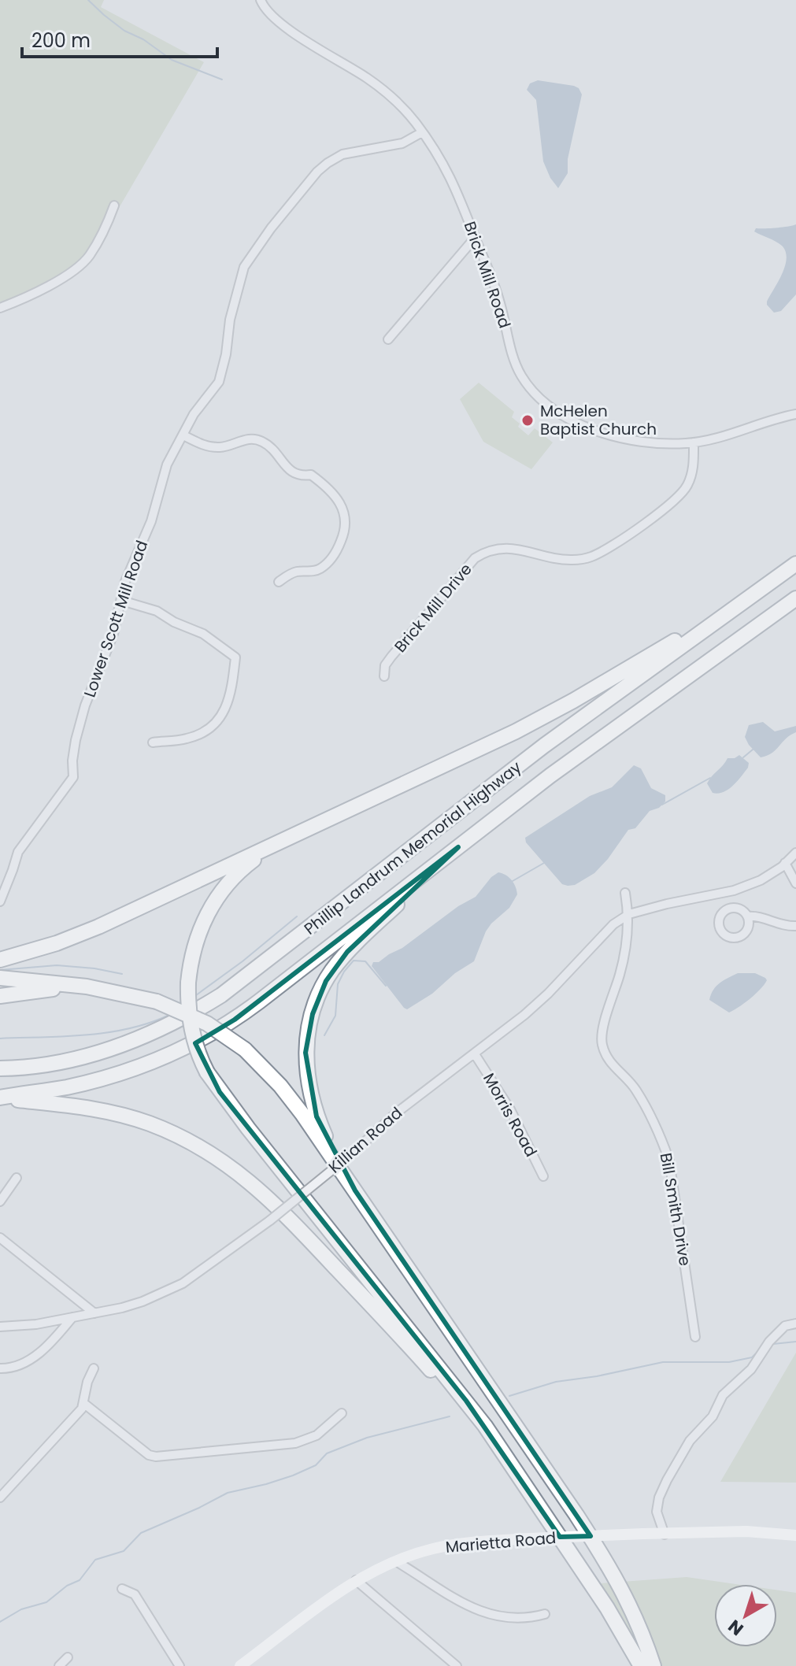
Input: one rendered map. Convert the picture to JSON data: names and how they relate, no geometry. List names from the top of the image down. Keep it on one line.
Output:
{"streets":{"highway":["Phillip Landrum Memorial Highway"],"street":["Brick Mill Road","Brick Mill Drive","Lower Scott Mill Road","Morris Road","Killian Road","Bill Smith Drive","Marietta Road"]},"crossings":[["Brick Mill Road","Brick Mill Drive"],["Brick Mill Road","Lower Scott Mill Road"],["Morris Road","Killian Road"],["Killian Road","Bill Smith Drive"]],"places":["McHelen Baptist Church"],"scale_bar":"200 m","north":"bottom left"}
